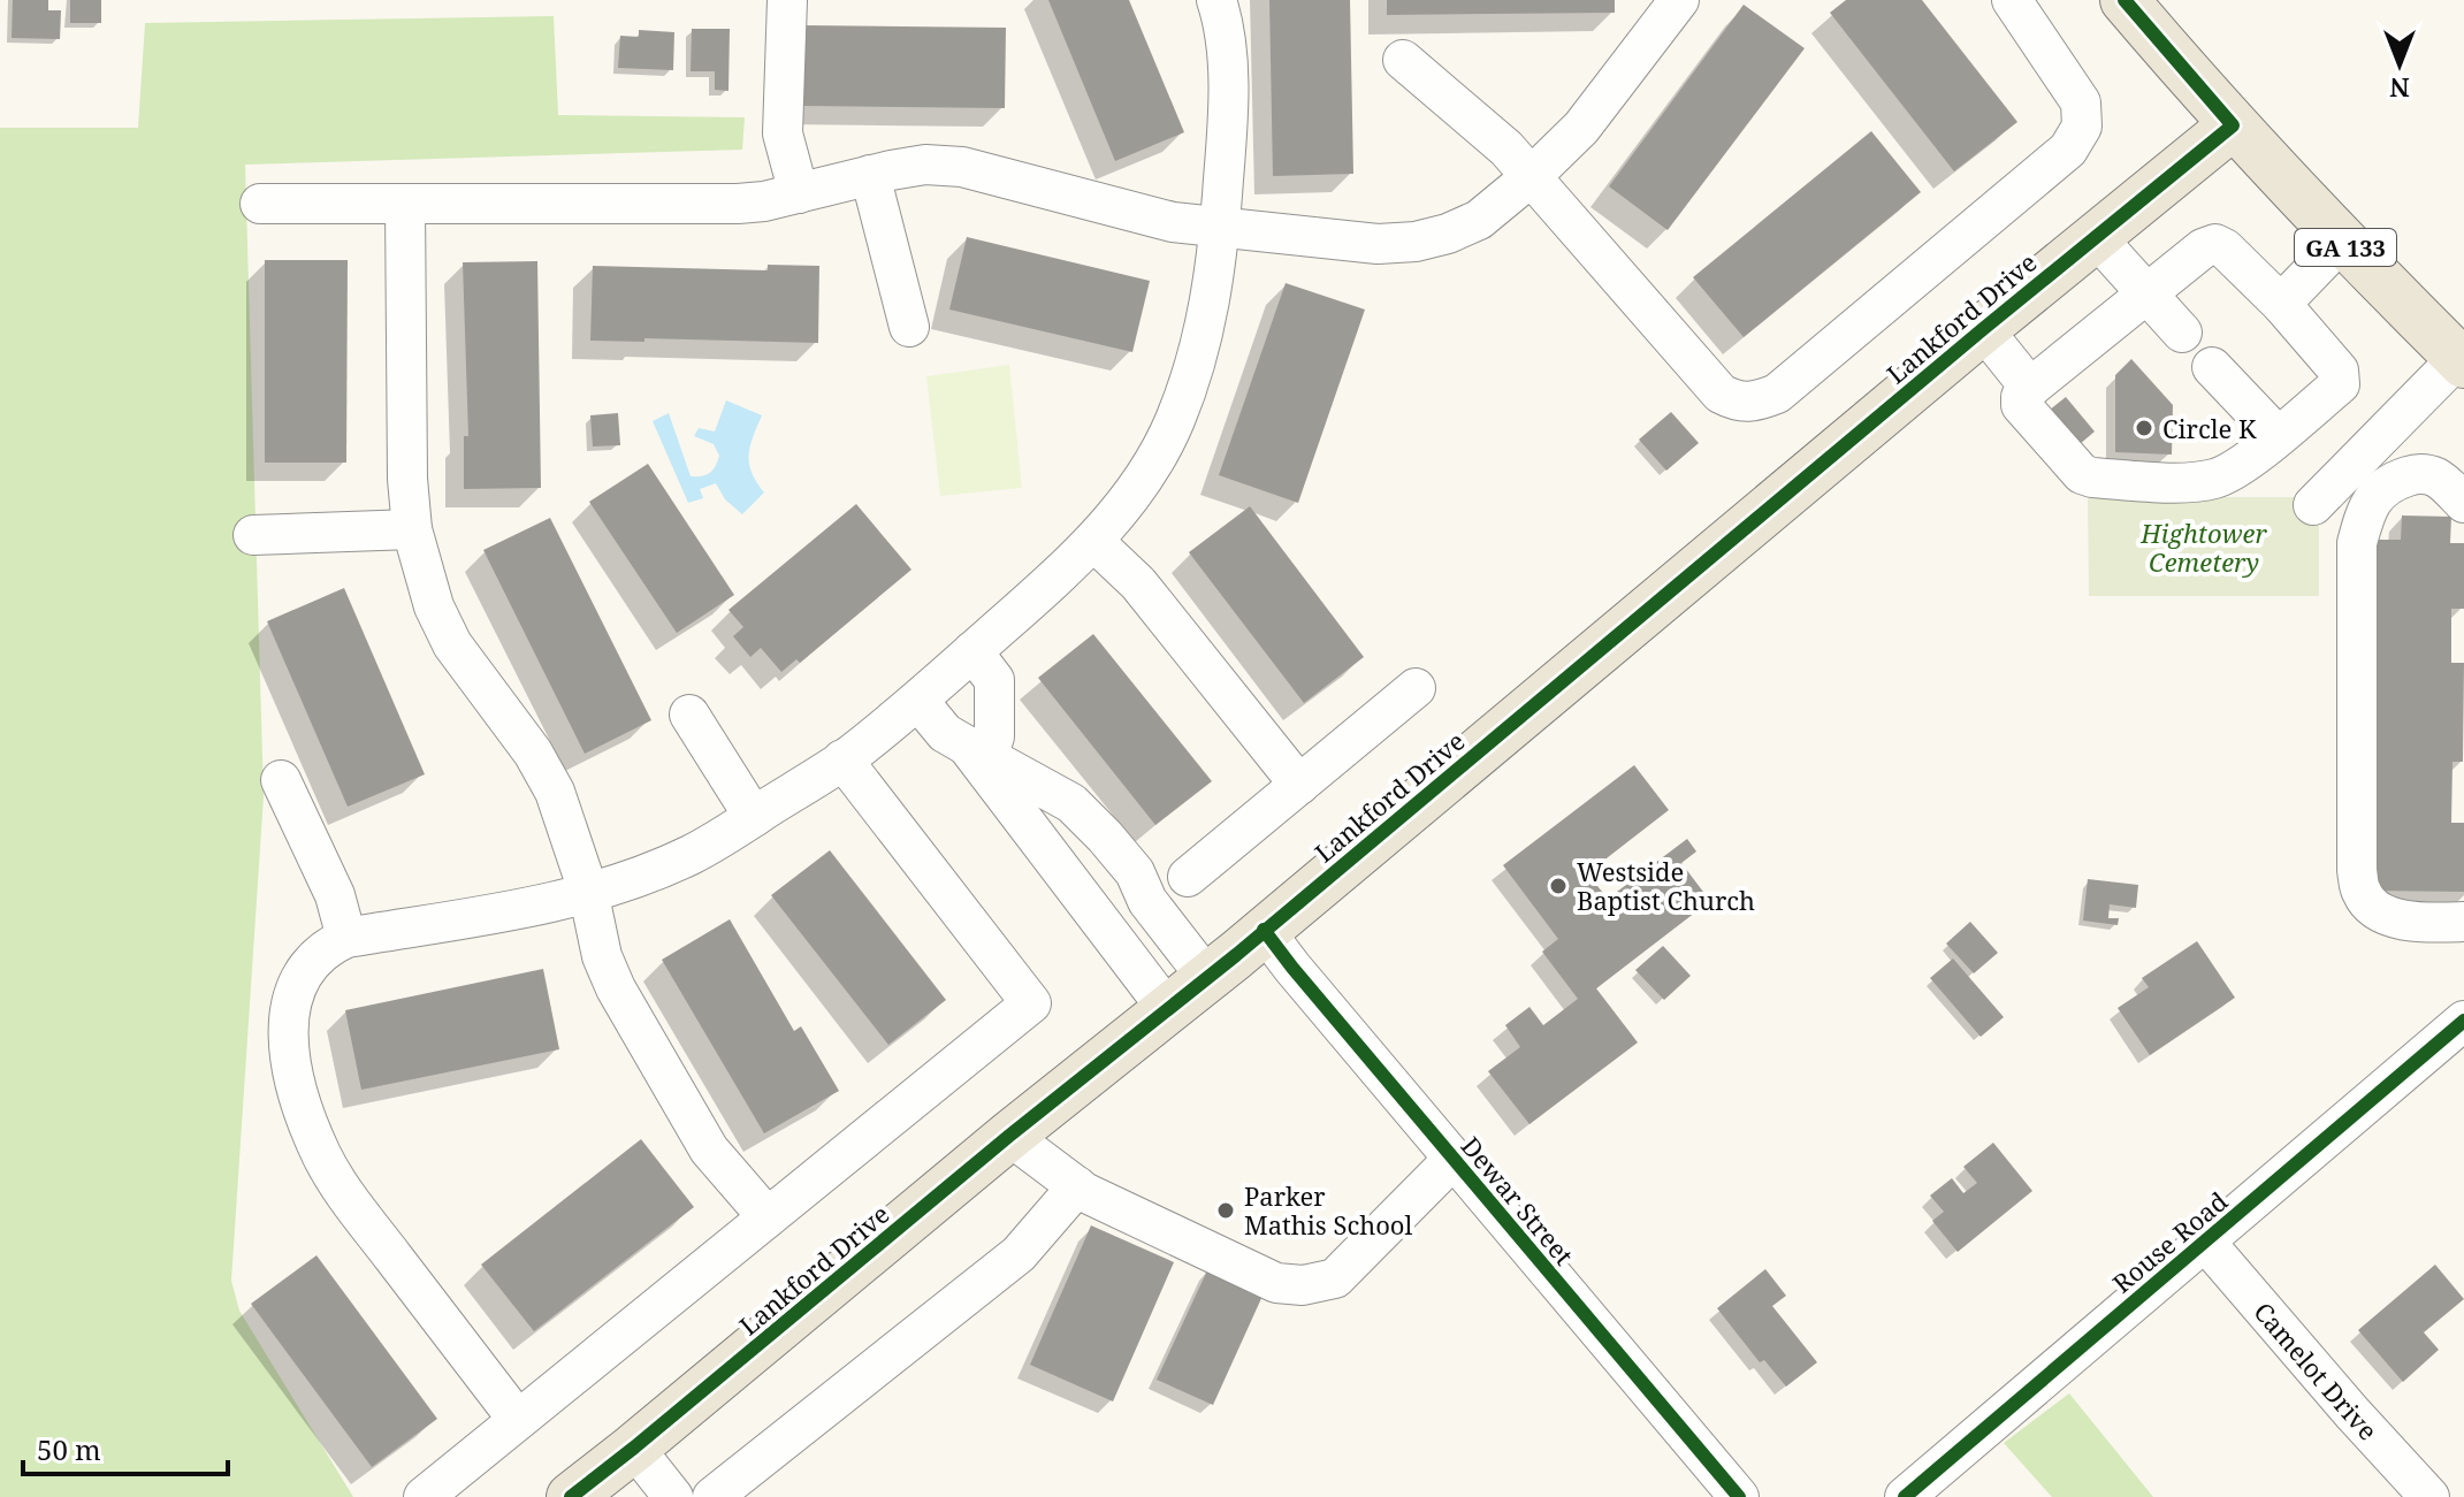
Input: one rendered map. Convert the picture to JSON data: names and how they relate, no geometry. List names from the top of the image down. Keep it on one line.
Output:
{"streets":{"main road":["GA 133","Lankford Drive"],"street":["Dewar Street","Rouse Road","Camelot Drive"]},"crossings":[["GA 133","Lankford Drive"],["Lankford Drive","Dewar Street"],["Rouse Road","Camelot Drive"]],"parks":["Hightower Cemetery"],"places":["Circle K","Westside Baptist Church","Parker Mathis School"],"scale_bar":"50 m","north":"bottom"}
